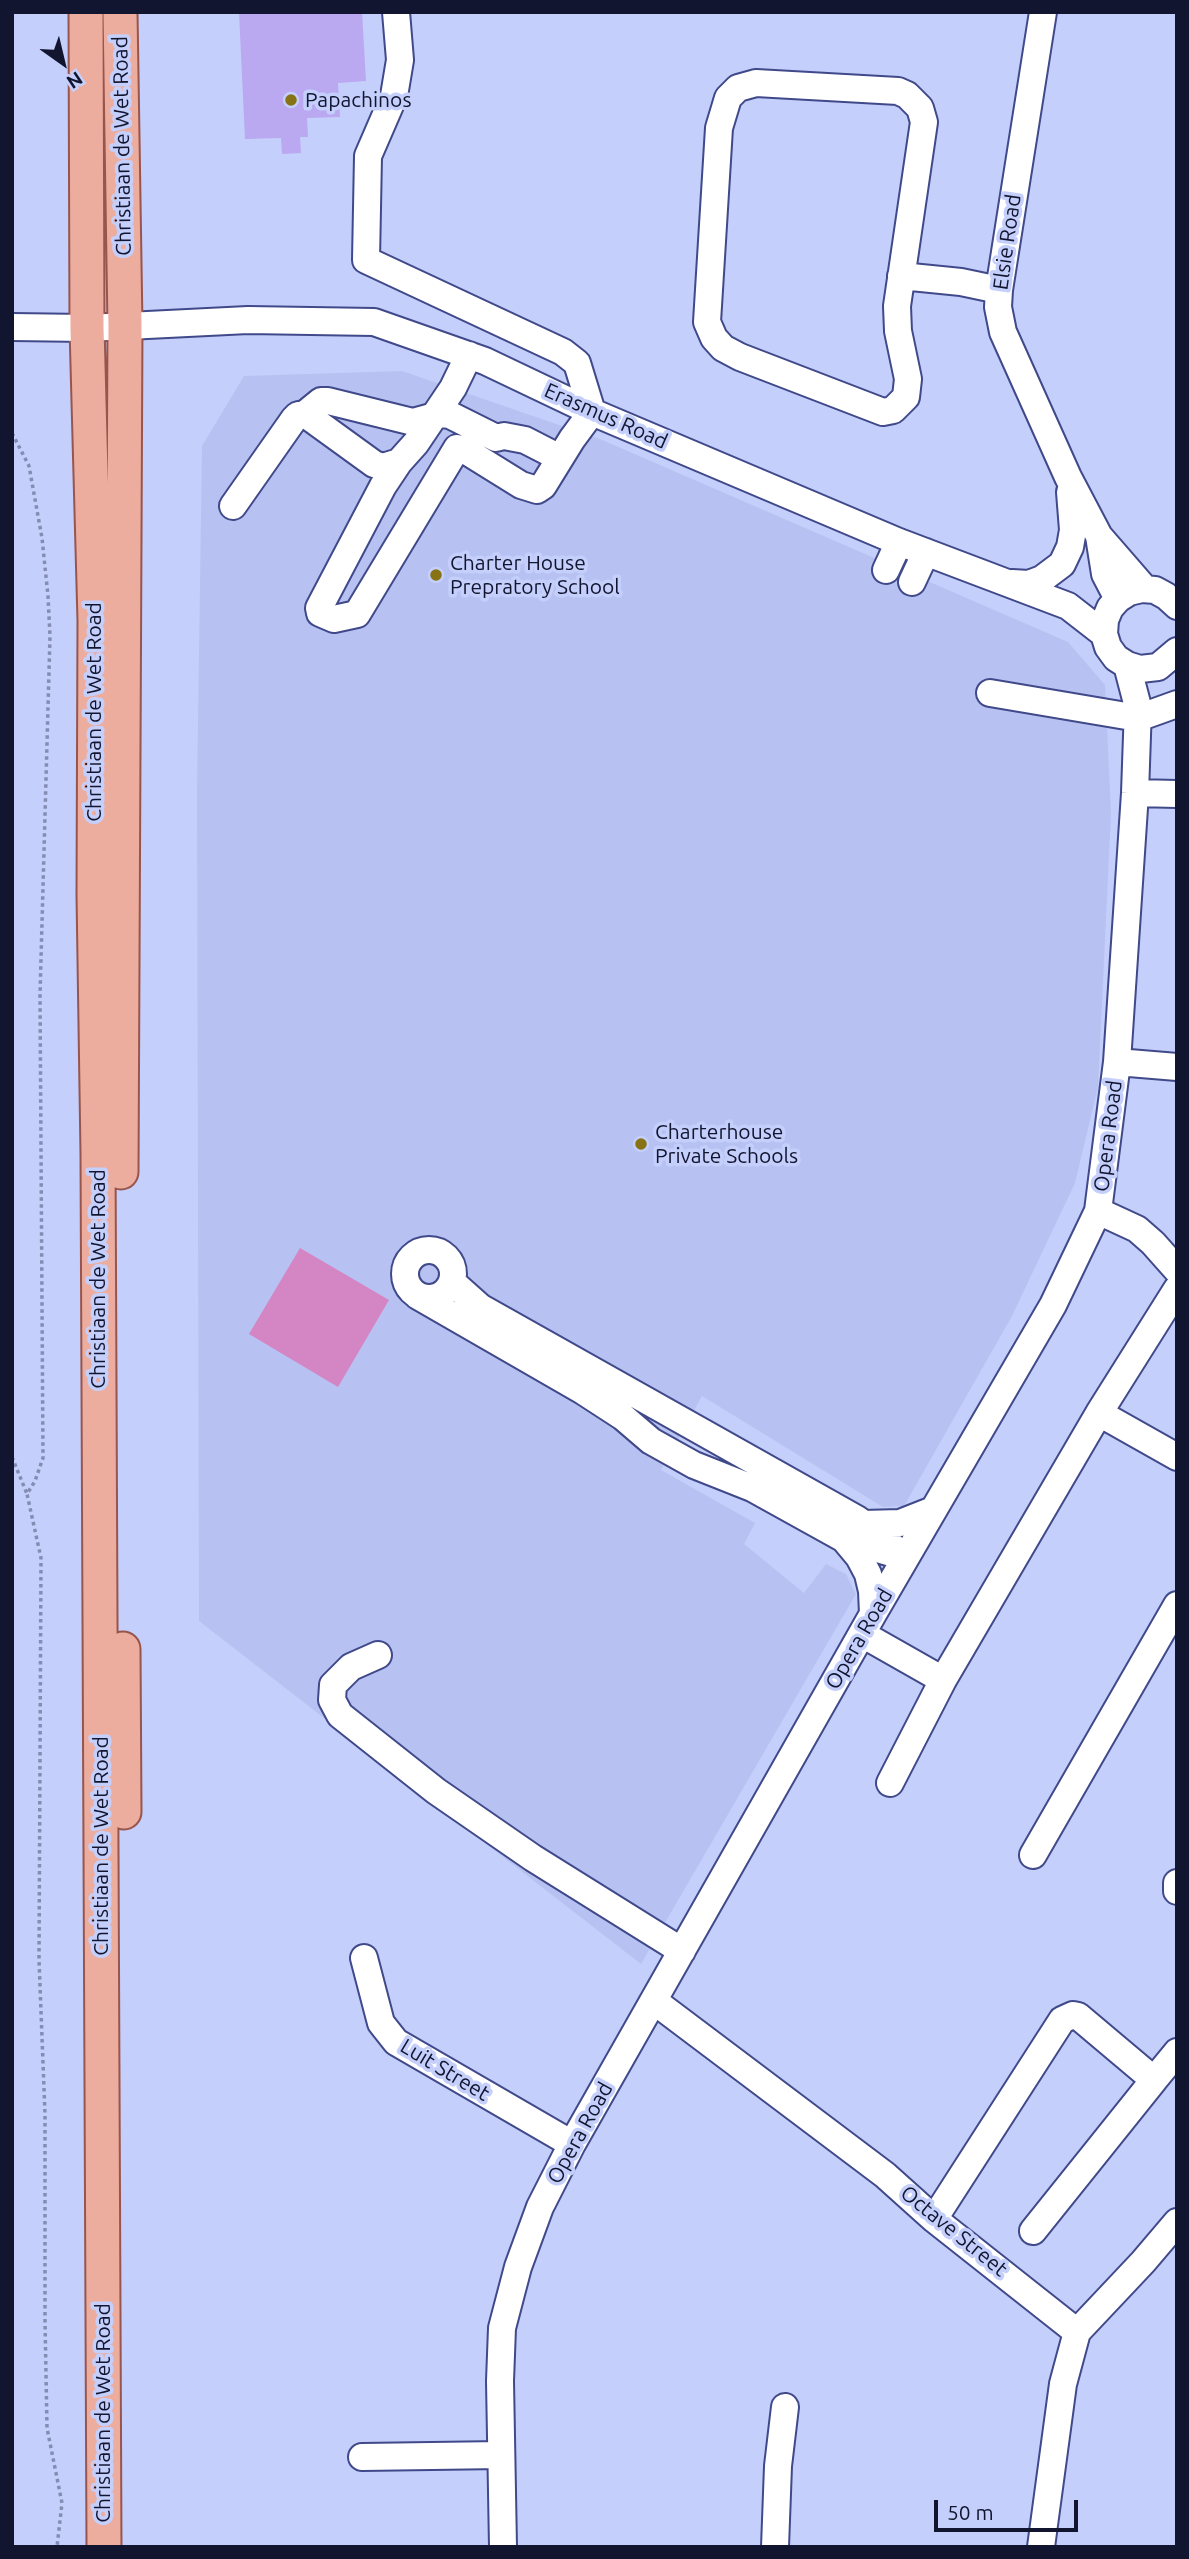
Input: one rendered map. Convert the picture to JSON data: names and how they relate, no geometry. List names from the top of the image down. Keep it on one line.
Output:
{"streets":{"main road":["Christiaan de Wet Road"],"street":["Elsie Road","Erasmus Road","Opera Road","Luit Street","Octave Street"]},"crossings":[["Christiaan de Wet Road","Erasmus Road"],["Elsie Road","Erasmus Road"],["Erasmus Road","Opera Road"],["Opera Road","Luit Street"],["Opera Road","Octave Street"]],"places":["Papachinos","Charter House Prepratory School","Charterhouse Private Schools"],"scale_bar":"50 m","north":"bottom right"}
